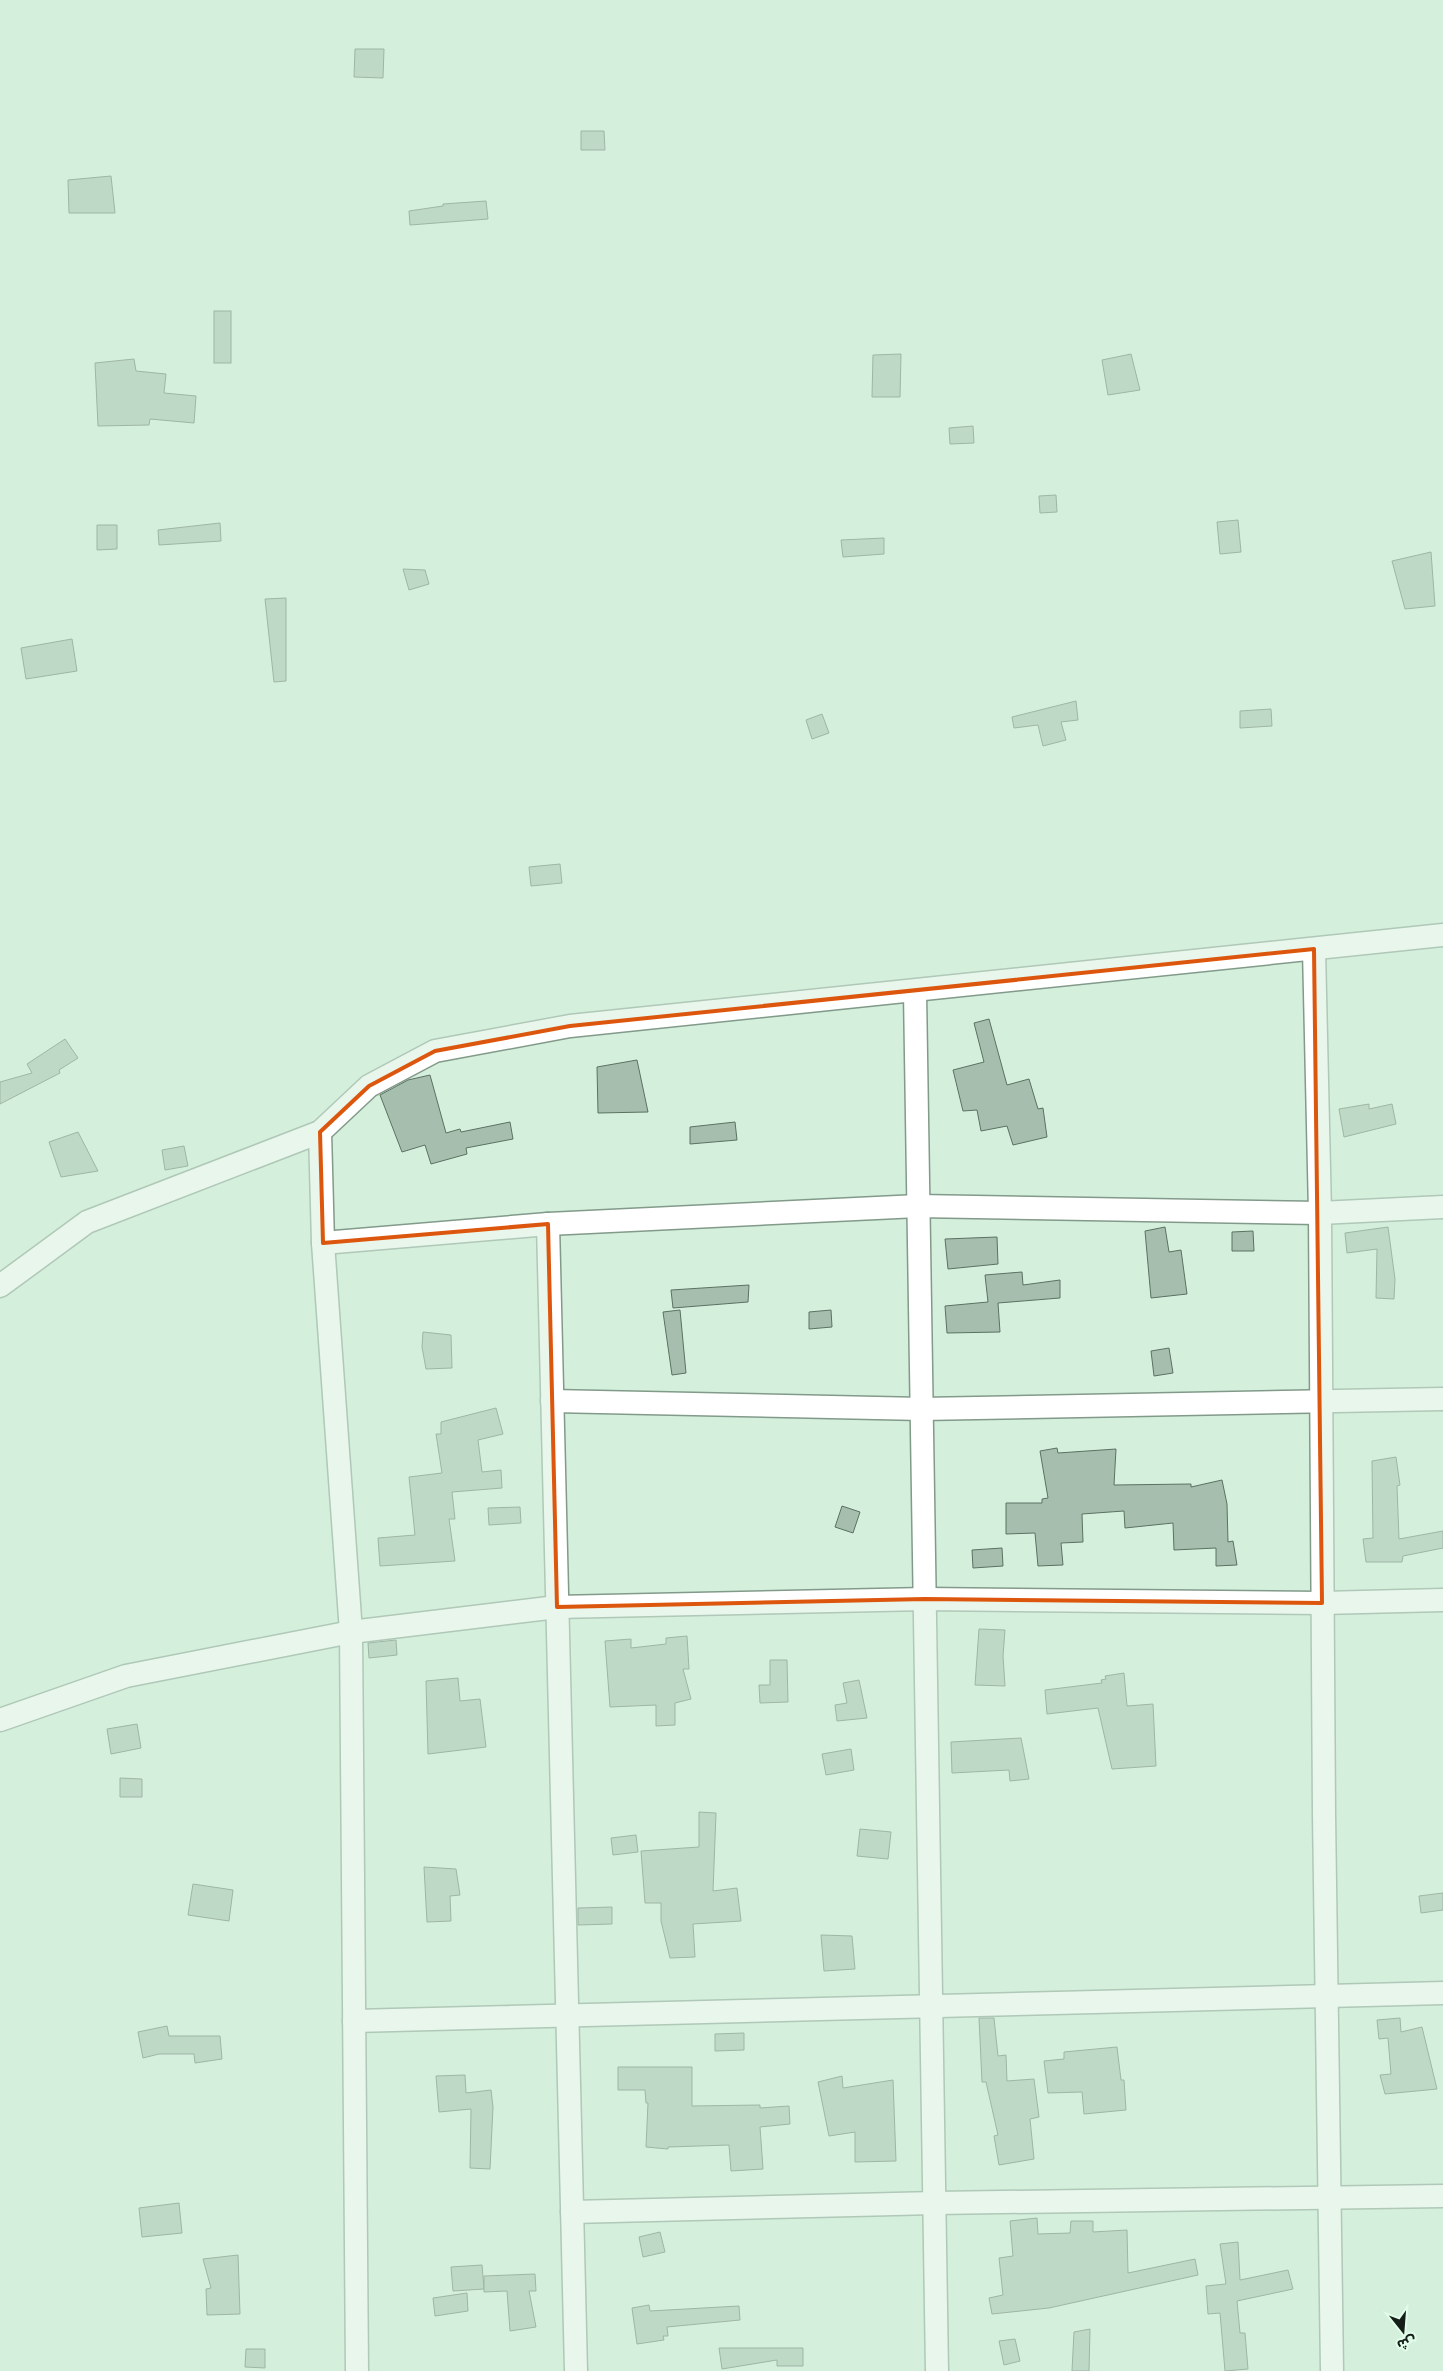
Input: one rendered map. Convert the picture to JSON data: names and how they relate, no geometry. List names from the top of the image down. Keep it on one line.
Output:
{"north":"bottom"}
